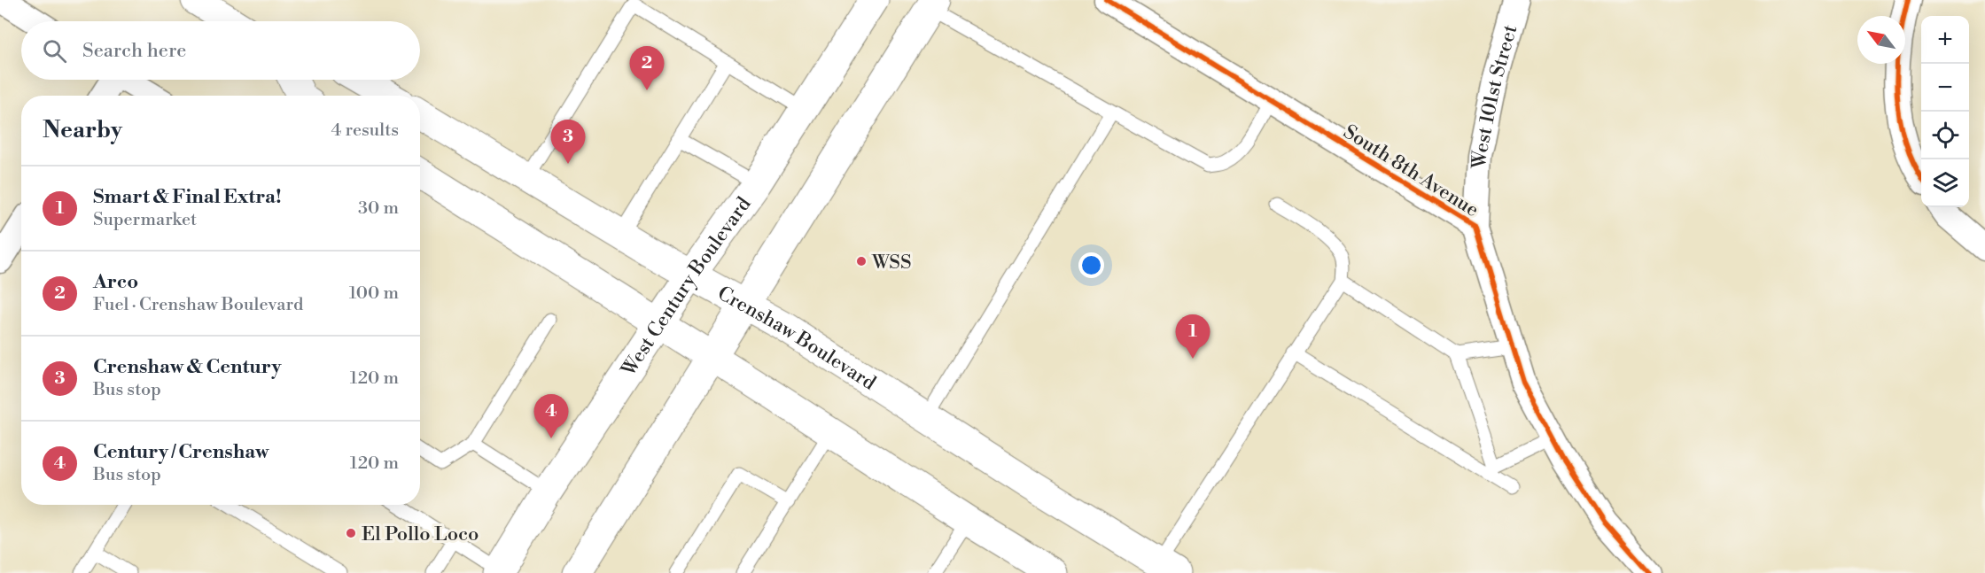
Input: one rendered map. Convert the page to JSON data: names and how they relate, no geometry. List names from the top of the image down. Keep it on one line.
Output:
{"streets":{"main road":["West Century Boulevard","Crenshaw Boulevard"],"street":["West 101st Street","South 8th Avenue"]},"crossings":[["West 101st Street","South 8th Avenue"],["West Century Boulevard","Crenshaw Boulevard"]],"places":["WSS","El Pollo Loco"],"north":"top left","page":{"map_buttons":["+","−"],"search":"Search here","pins":["2","3","1","4"],"heading":["Nearby","4 results"],"list":[{"mark":"1","name":"Smart & Final Extra!","note":"Supermarket","value":"30 m"},{"mark":"2","name":"Arco","note":"Fuel · Crenshaw Boulevard","value":"100 m"},{"mark":"3","name":"Crenshaw & Century","note":"Bus stop","value":"120 m"},{"mark":"4","name":"Century / Crenshaw","note":"Bus stop","value":"120 m"}]}}
